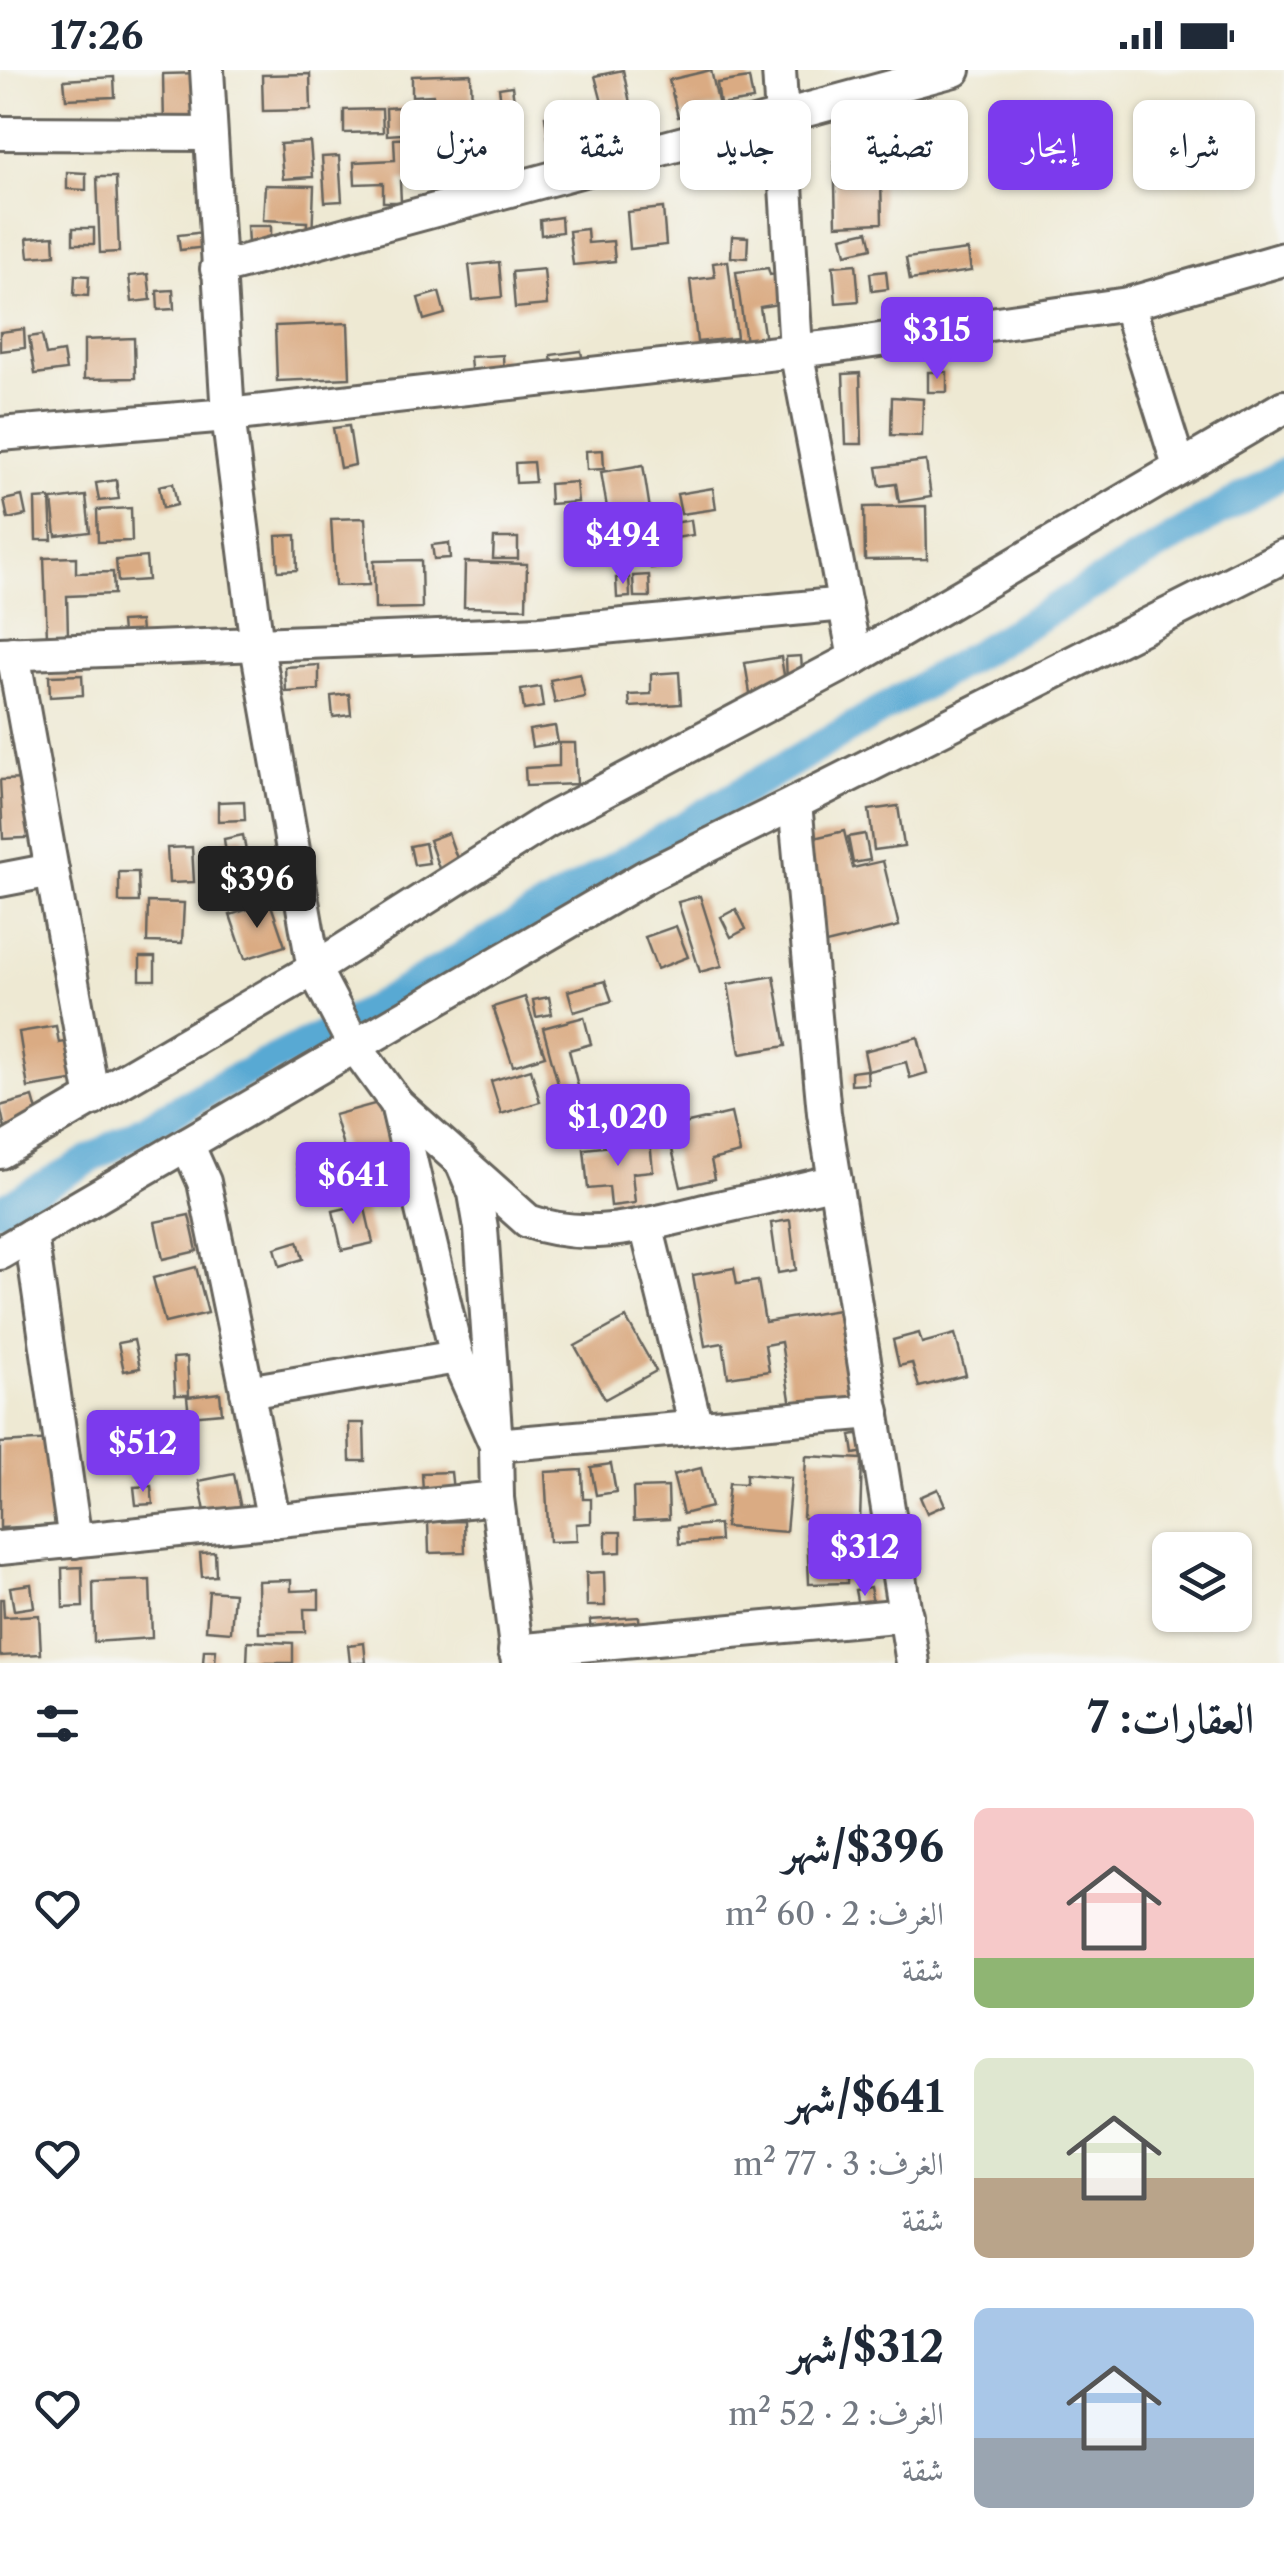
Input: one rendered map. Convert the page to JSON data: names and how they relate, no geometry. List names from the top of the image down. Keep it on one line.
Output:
{"page":{"status":"17:26","chip":["شراء","إيجار","تصفية","جديد","شقة","منزل"],"price":["$315","$494","$396","$1,020","$641","$512","$312"],"heading":"العقارات: 7","list":[{"name":"$396/شهر","note":"الغرف: 2 · 60 m² · شقة"},{"name":"$641/شهر","note":"الغرف: 3 · 77 m² · شقة"},{"name":"$312/شهر","note":"الغرف: 2 · 52 m² · شقة"}]}}
